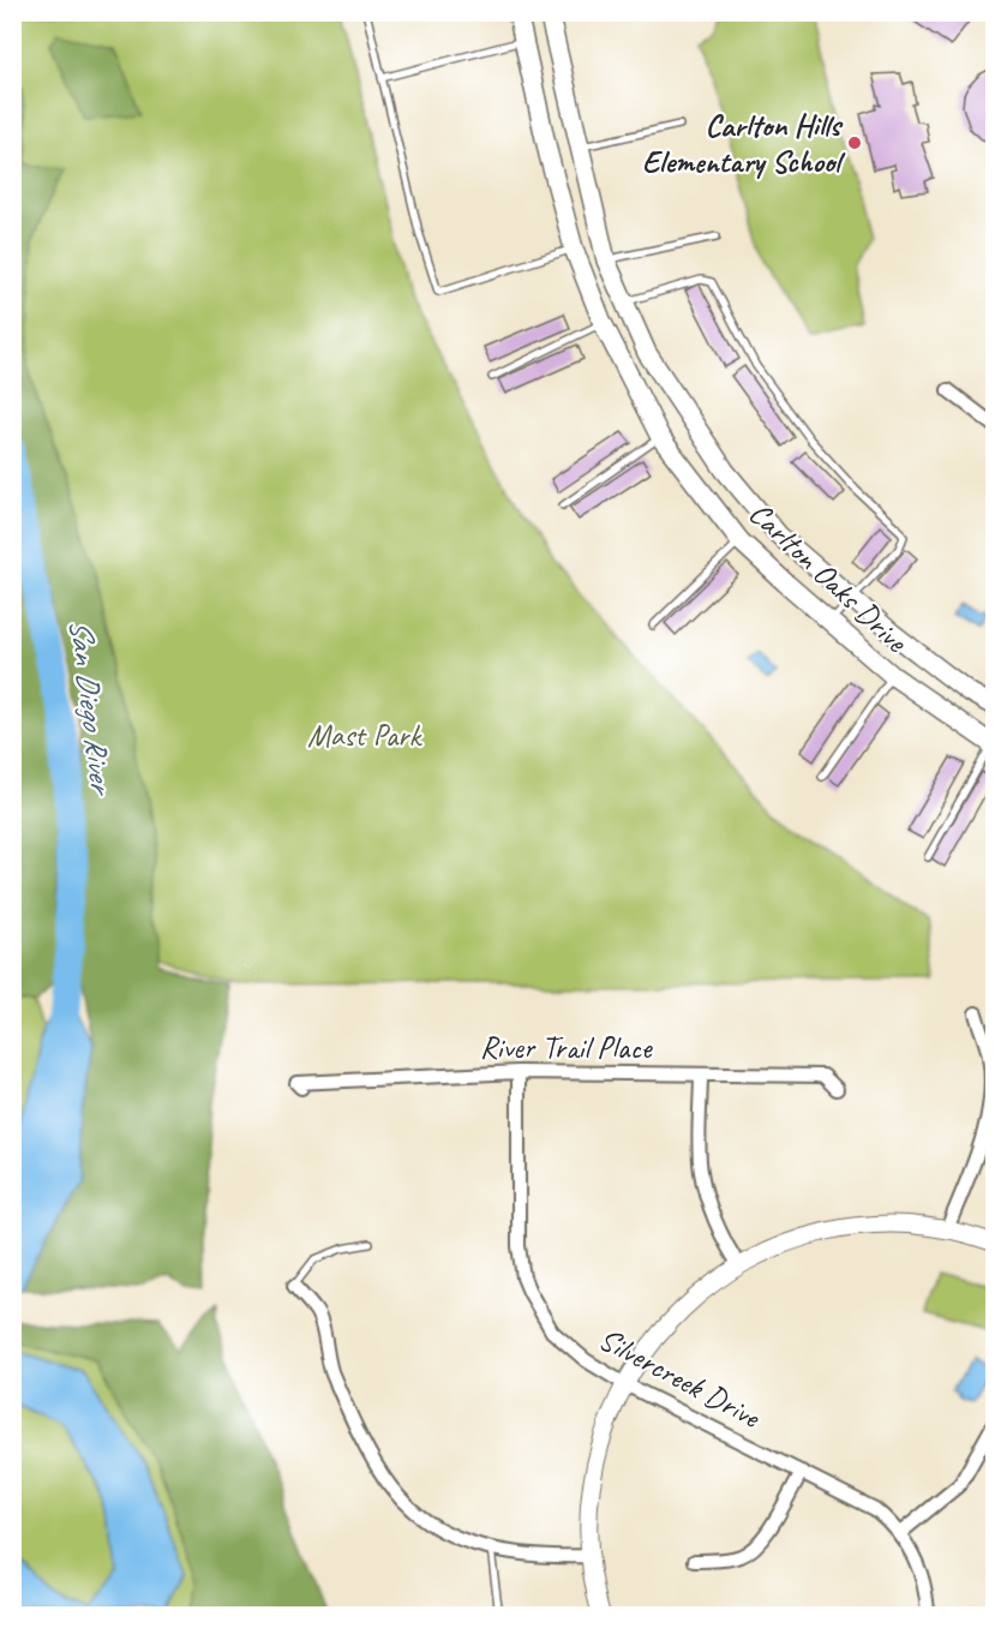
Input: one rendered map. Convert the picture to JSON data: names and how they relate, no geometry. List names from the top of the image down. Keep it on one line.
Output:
{"streets":{"main road":["Carlton Oaks Drive"],"street":["River Trail Place","Silvercreek Drive"]},"crossings":[["River Trail Place","Silvercreek Drive"]],"water":["San Diego River"],"parks":["Mast Park"],"places":["Carlton Hills Elementary School"]}
